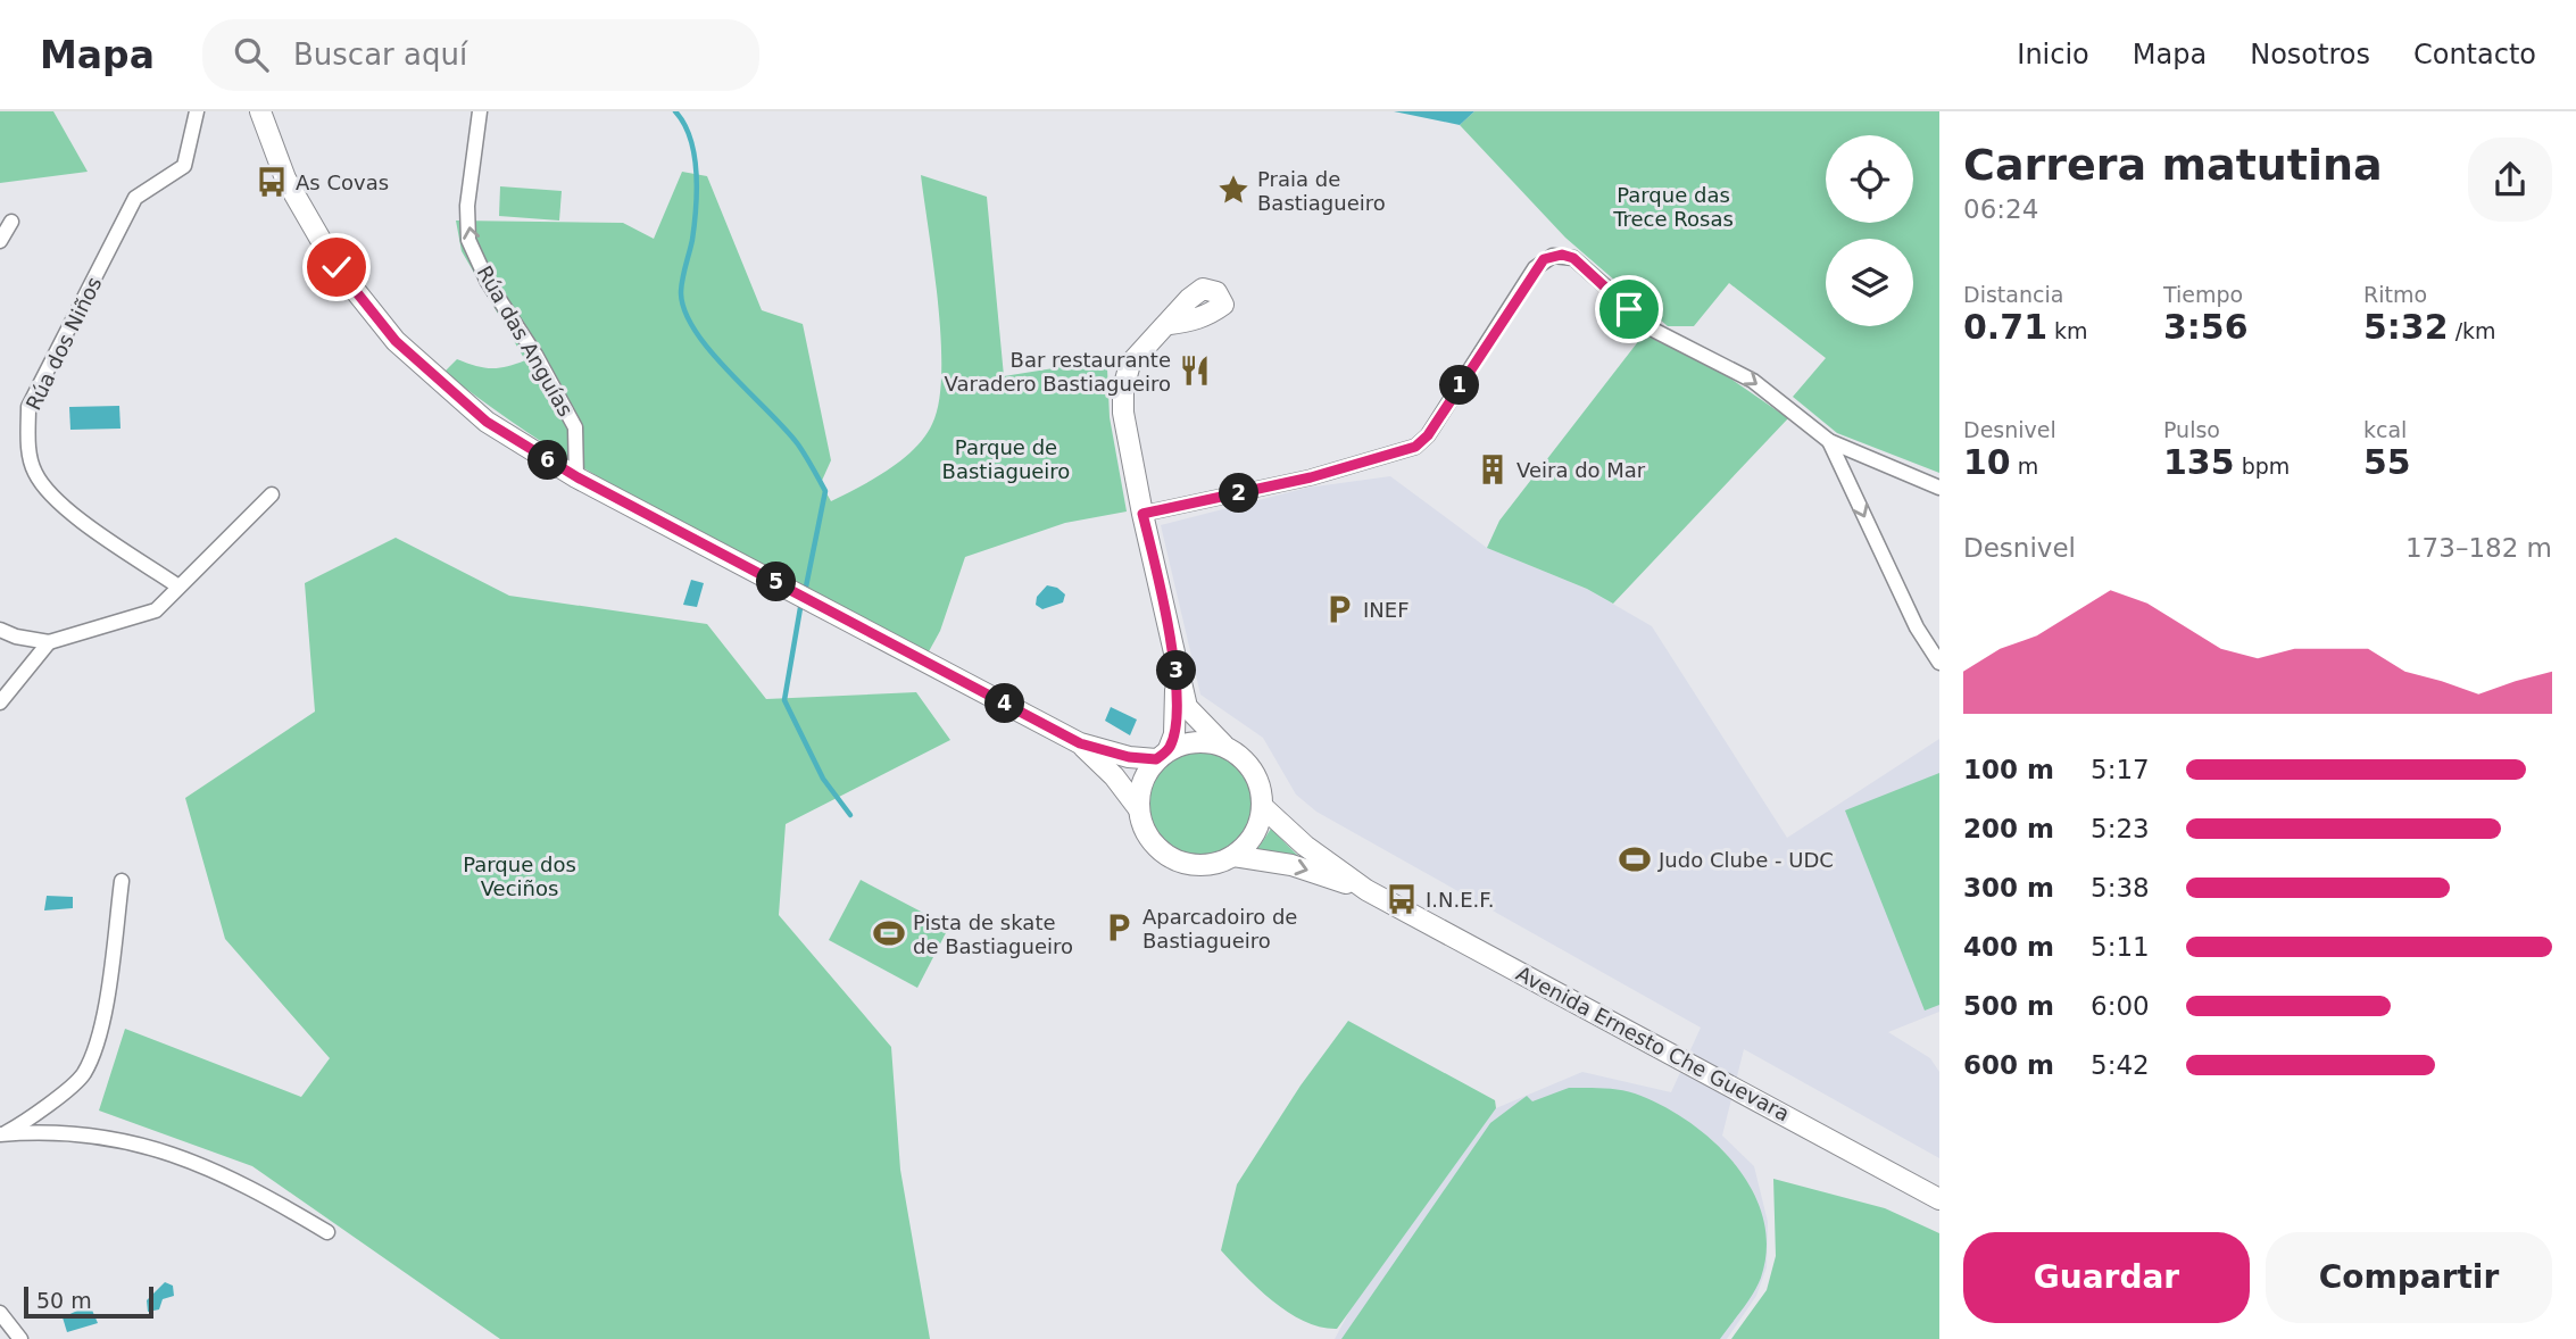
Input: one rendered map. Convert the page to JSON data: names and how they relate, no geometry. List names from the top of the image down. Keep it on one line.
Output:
{"streets":{"main road":["Avenida Ernesto Che Guevara"],"street":["Rúa das Anguías","Rúa dos Niños"]},"one_way":["Rúa das Anguías"],"parks":["Parque das Trece Rosas","Parque de Bastiagueiro","Parque dos Veciños"],"places":{"bus stop":["As Covas","I.N.E.F."],"place":["Praia de Bastiagueiro"],"restaurant":["Bar restaurante Varadero Bastiagueiro"],"building":["Veira do Mar"],"parking":["INEF","Aparcadoiro de Bastiagueiro"],"sports":["Judo Clube - UDC","Pista de skate de Bastiagueiro"]},"scale_bar":"50 m","page":{"header":"Mapa","search":"Buscar aquí","nav":["Inicio","Mapa","Nosotros","Contacto"],"heading":["Carrera matutina","06:24"],"stats":[["Distancia","0.71 km"],["Tiempo","3:56"],["Ritmo","5:32 /km"],["Desnivel","10 m"],["Pulso","135 bpm"],["kcal","55"]],"pins":["1","6","2","5","3","4"],"chart":["Desnivel","173–182 m"],"list":[{"name":"100 m","note":"5:17"},{"name":"200 m","note":"5:23"},{"name":"300 m","note":"5:38"},{"name":"400 m","note":"5:11"},{"name":"500 m","note":"6:00"},{"name":"600 m","note":"5:42"}],"buttons":["Guardar","Compartir"],"scale":"50 m"}}
